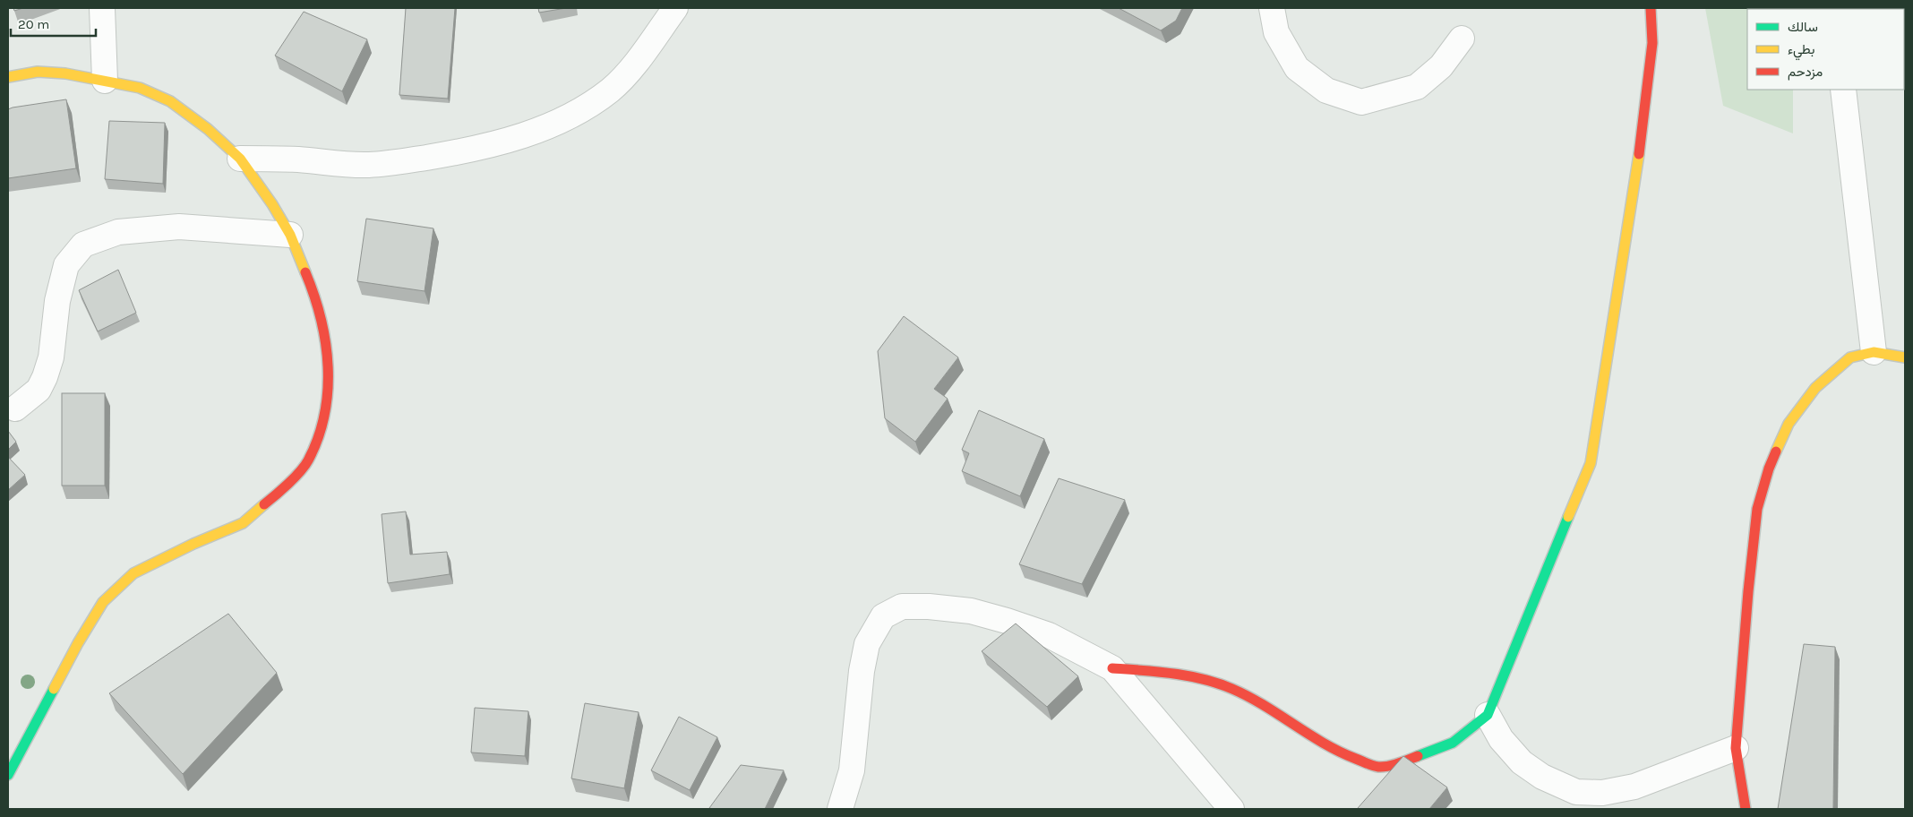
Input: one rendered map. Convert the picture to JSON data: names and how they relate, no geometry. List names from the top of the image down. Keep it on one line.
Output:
{"legend":["سالك","بطيء","مزدحم"],"scale_bar":"20 m"}
